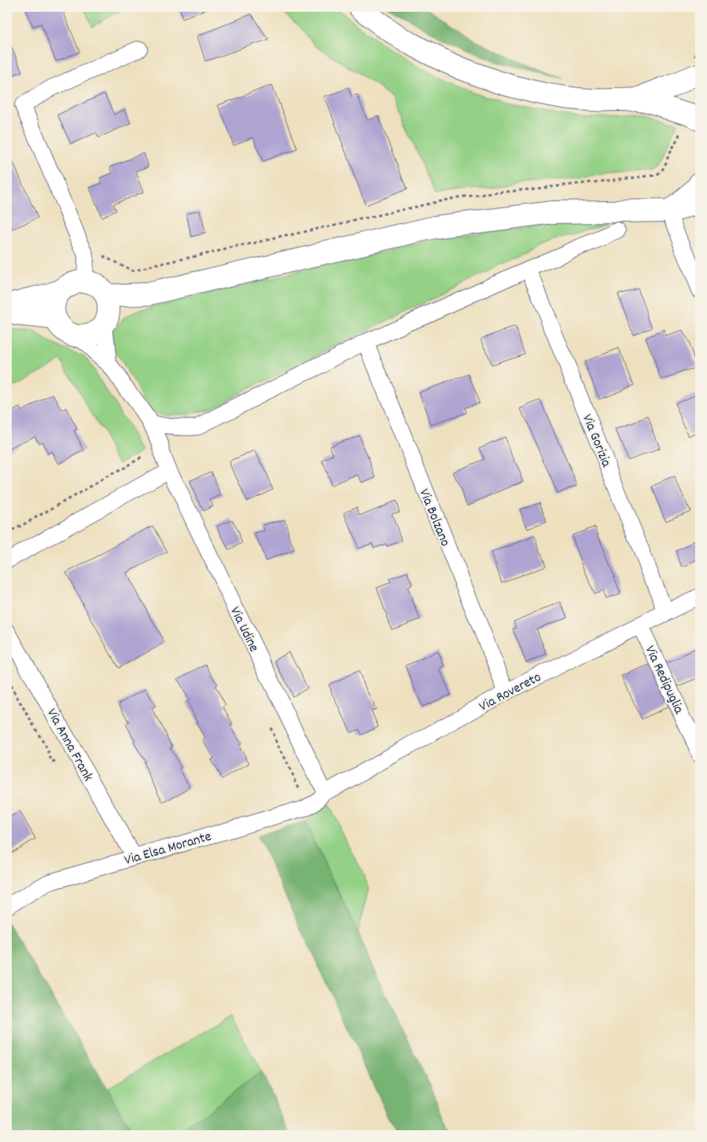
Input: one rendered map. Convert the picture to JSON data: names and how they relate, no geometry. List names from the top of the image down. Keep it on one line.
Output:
{"streets":{"street":["Via Gorizia","Via Bolzano","Via Udine","Via Redipuglia","Via Rovereto","Via Anna Frank","Via Elsa Morante"]},"crossings":[["Via Gorizia","Via Rovereto"],["Via Bolzano","Via Rovereto"],["Via Udine","Via Rovereto"],["Via Udine","Via Elsa Morante"],["Via Redipuglia","Via Rovereto"],["Via Rovereto","Via Elsa Morante"],["Via Anna Frank","Via Elsa Morante"]]}
